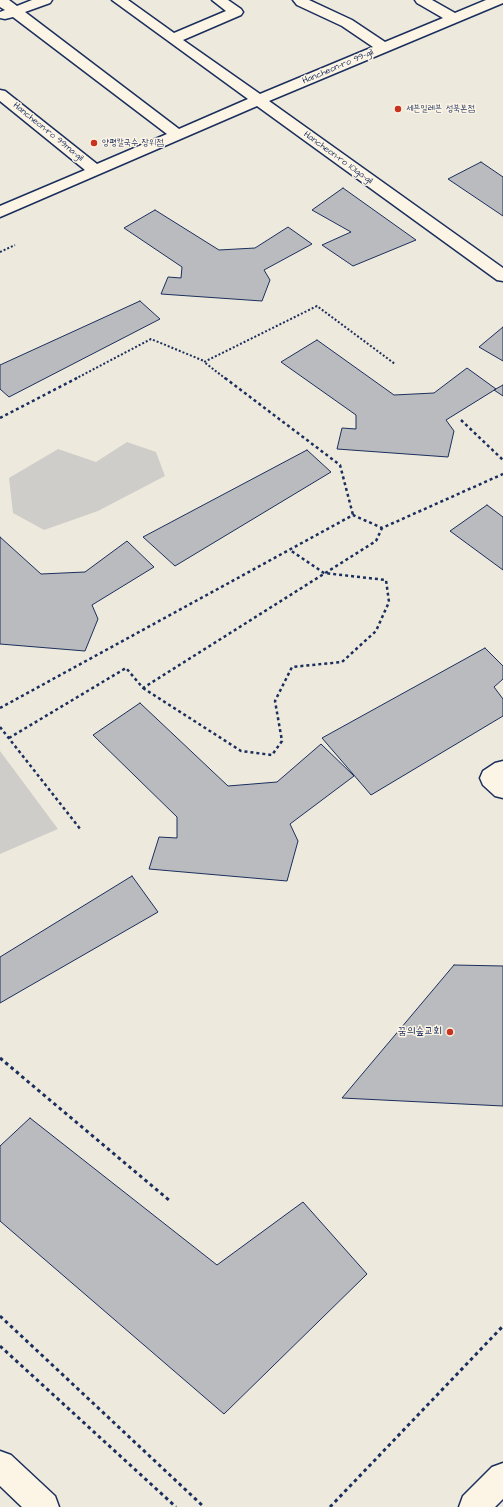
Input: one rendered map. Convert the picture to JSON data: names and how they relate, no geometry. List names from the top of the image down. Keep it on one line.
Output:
{"streets":{"street":["Hancheon-ro 99-gil","Hancheon-ro 99ma-gil","Hancheon-ro 101ga-gil"]},"crossings":[["Hancheon-ro 99-gil","Hancheon-ro 99ma-gil"],["Hancheon-ro 99-gil","Hancheon-ro 101ga-gil"]],"places":["세븐일레븐 성북본점","양평칼국수 장위점","꿈의숲교회"]}
